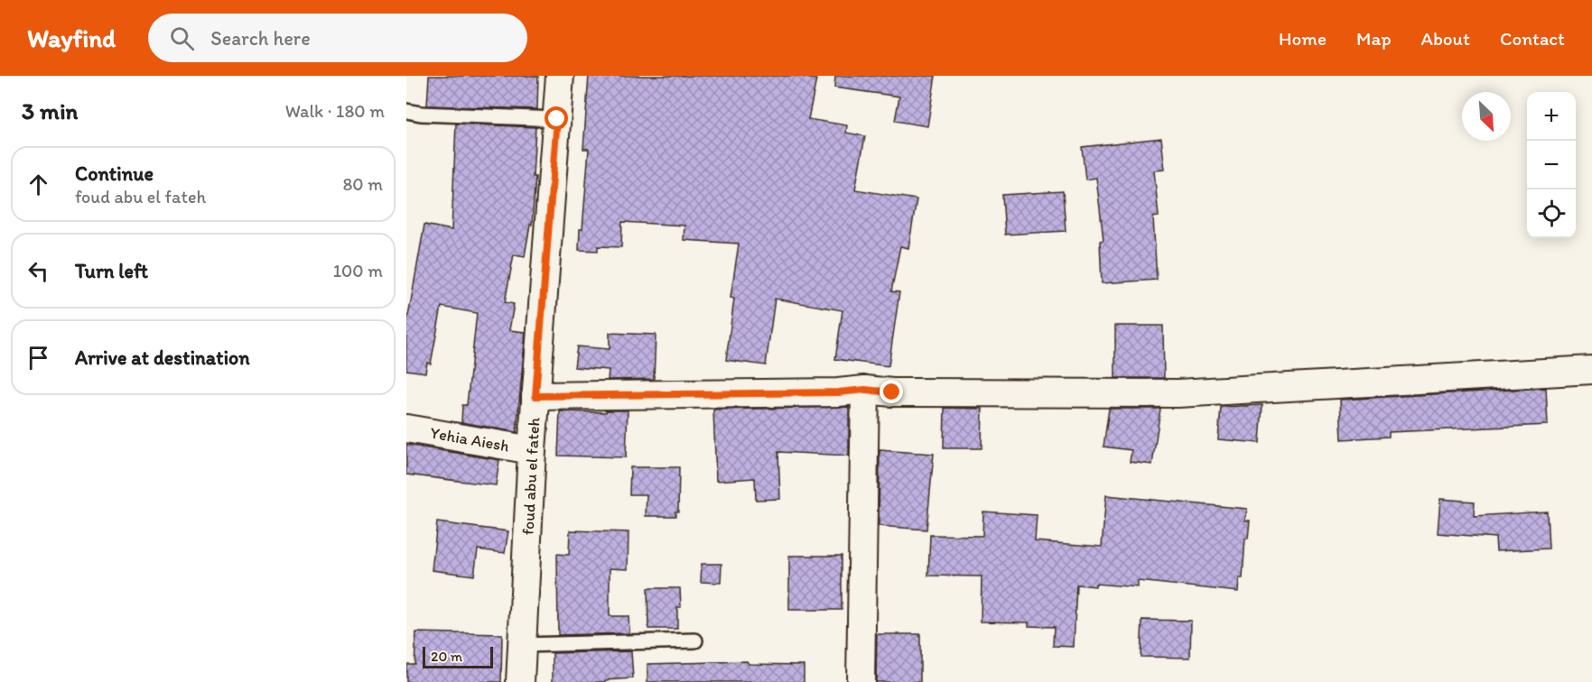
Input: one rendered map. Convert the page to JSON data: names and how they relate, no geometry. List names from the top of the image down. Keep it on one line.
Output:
{"streets":{"street":["Yehia Aiesh","foud abu el fateh"]},"crossings":[["Yehia Aiesh","foud abu el fateh"]],"scale_bar":"20 m","north":"bottom right","page":{"header":"Wayfind","search":"Search here","nav":["Home","Map","About","Contact"],"heading":["3 min","Walk · 180 m"],"map_buttons":["+","−"],"list":[["Continue","foud abu el fateh","80 m"],["Turn left","100 m"],"Arrive at destination"],"scale":"20 m"}}
